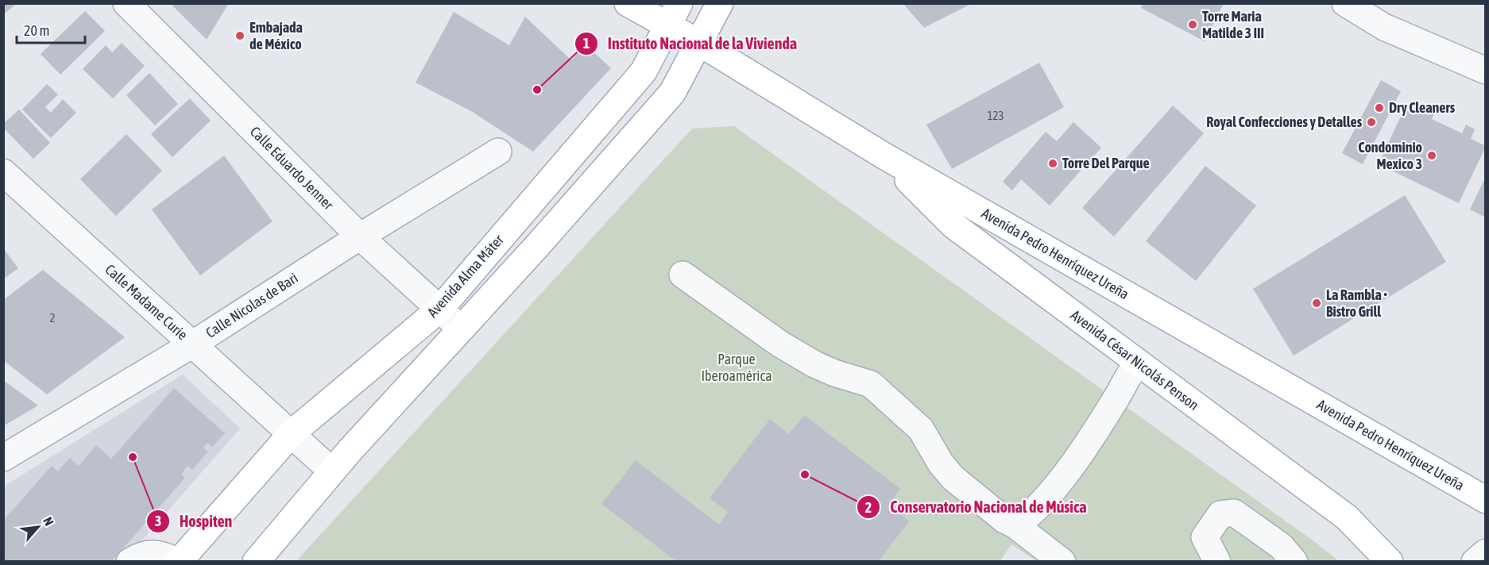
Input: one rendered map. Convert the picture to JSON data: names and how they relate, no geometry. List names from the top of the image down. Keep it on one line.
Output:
{"streets":{"main road":["Avenida Pedro Henríquez Ureña","Avenida Alma Máter","Avenida César Nicolás Penson"],"street":["Calle Eduardo Jenner","Calle Madame Curie","Calle Nicolas de Bari"]},"crossings":[["Calle Eduardo Jenner","Avenida Alma Máter"],["Calle Eduardo Jenner","Calle Nicolas de Bari"],["Avenida Pedro Henríquez Ureña","Avenida Alma Máter"],["Avenida Pedro Henríquez Ureña","Avenida César Nicolás Penson"],["Avenida Alma Máter","Calle Madame Curie"],["Calle Madame Curie","Calle Nicolas de Bari"]],"parks":["Parque Iberoamérica"],"places":["Torre Maria Matilde 3 III","Embajada de México","Instituto Nacional de la Vivienda","Dry Cleaners","Royal Confecciones y Detalles","Condominio Mexico 3","Torre Del Parque","La Rambla • Bistro Grill","Hospiten","Conservatorio Nacional de Música"],"house_numbers":["123","2"],"scale_bar":"20 m","north":"top right"}
